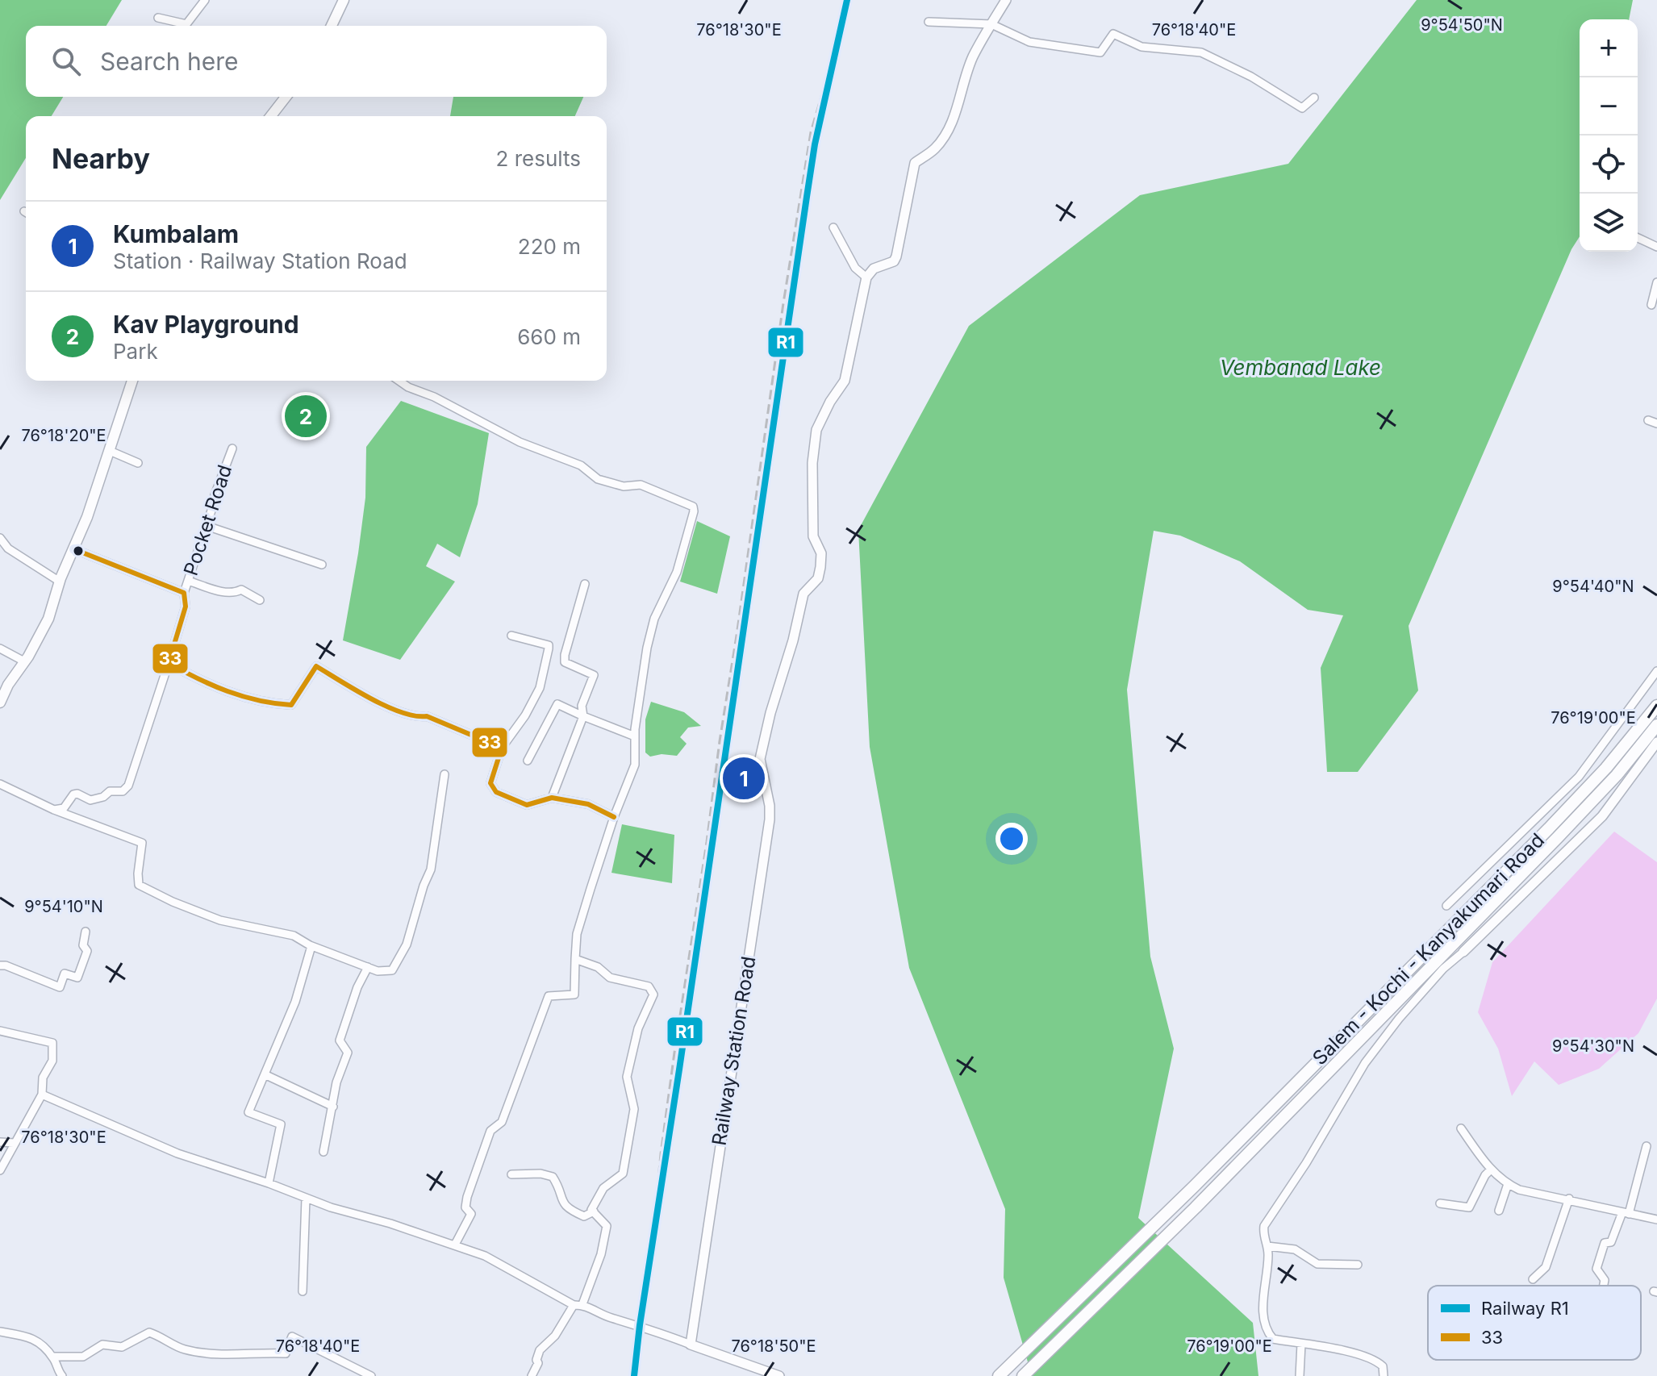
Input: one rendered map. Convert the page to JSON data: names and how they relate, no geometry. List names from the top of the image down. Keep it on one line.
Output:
{"streets":{"highway":["Salem - Kochi - Kanyakumari Road"],"street":["Pocket Road","Railway Station Road"]},"water":["Vembanad Lake"],"lines":["rail line R1","transit line 33"],"legend":["Railway R1","33"],"page":{"map_buttons":["+","−"],"search":"Search here","heading":["Nearby","2 results"],"list":[{"mark":"1","name":"Kumbalam","note":"Station · Railway Station Road","value":"220 m"},{"mark":"2","name":"Kav Playground","note":"Park","value":"660 m"}],"pins":["2","1"]},"coordinates":["9°54'50\"N","76°18'40\"E","76°18'30\"E","76°18'20\"E","9°54'40\"N","76°19'00\"E","9°54'10\"N","9°54'30\"N","76°18'50\"E"]}
